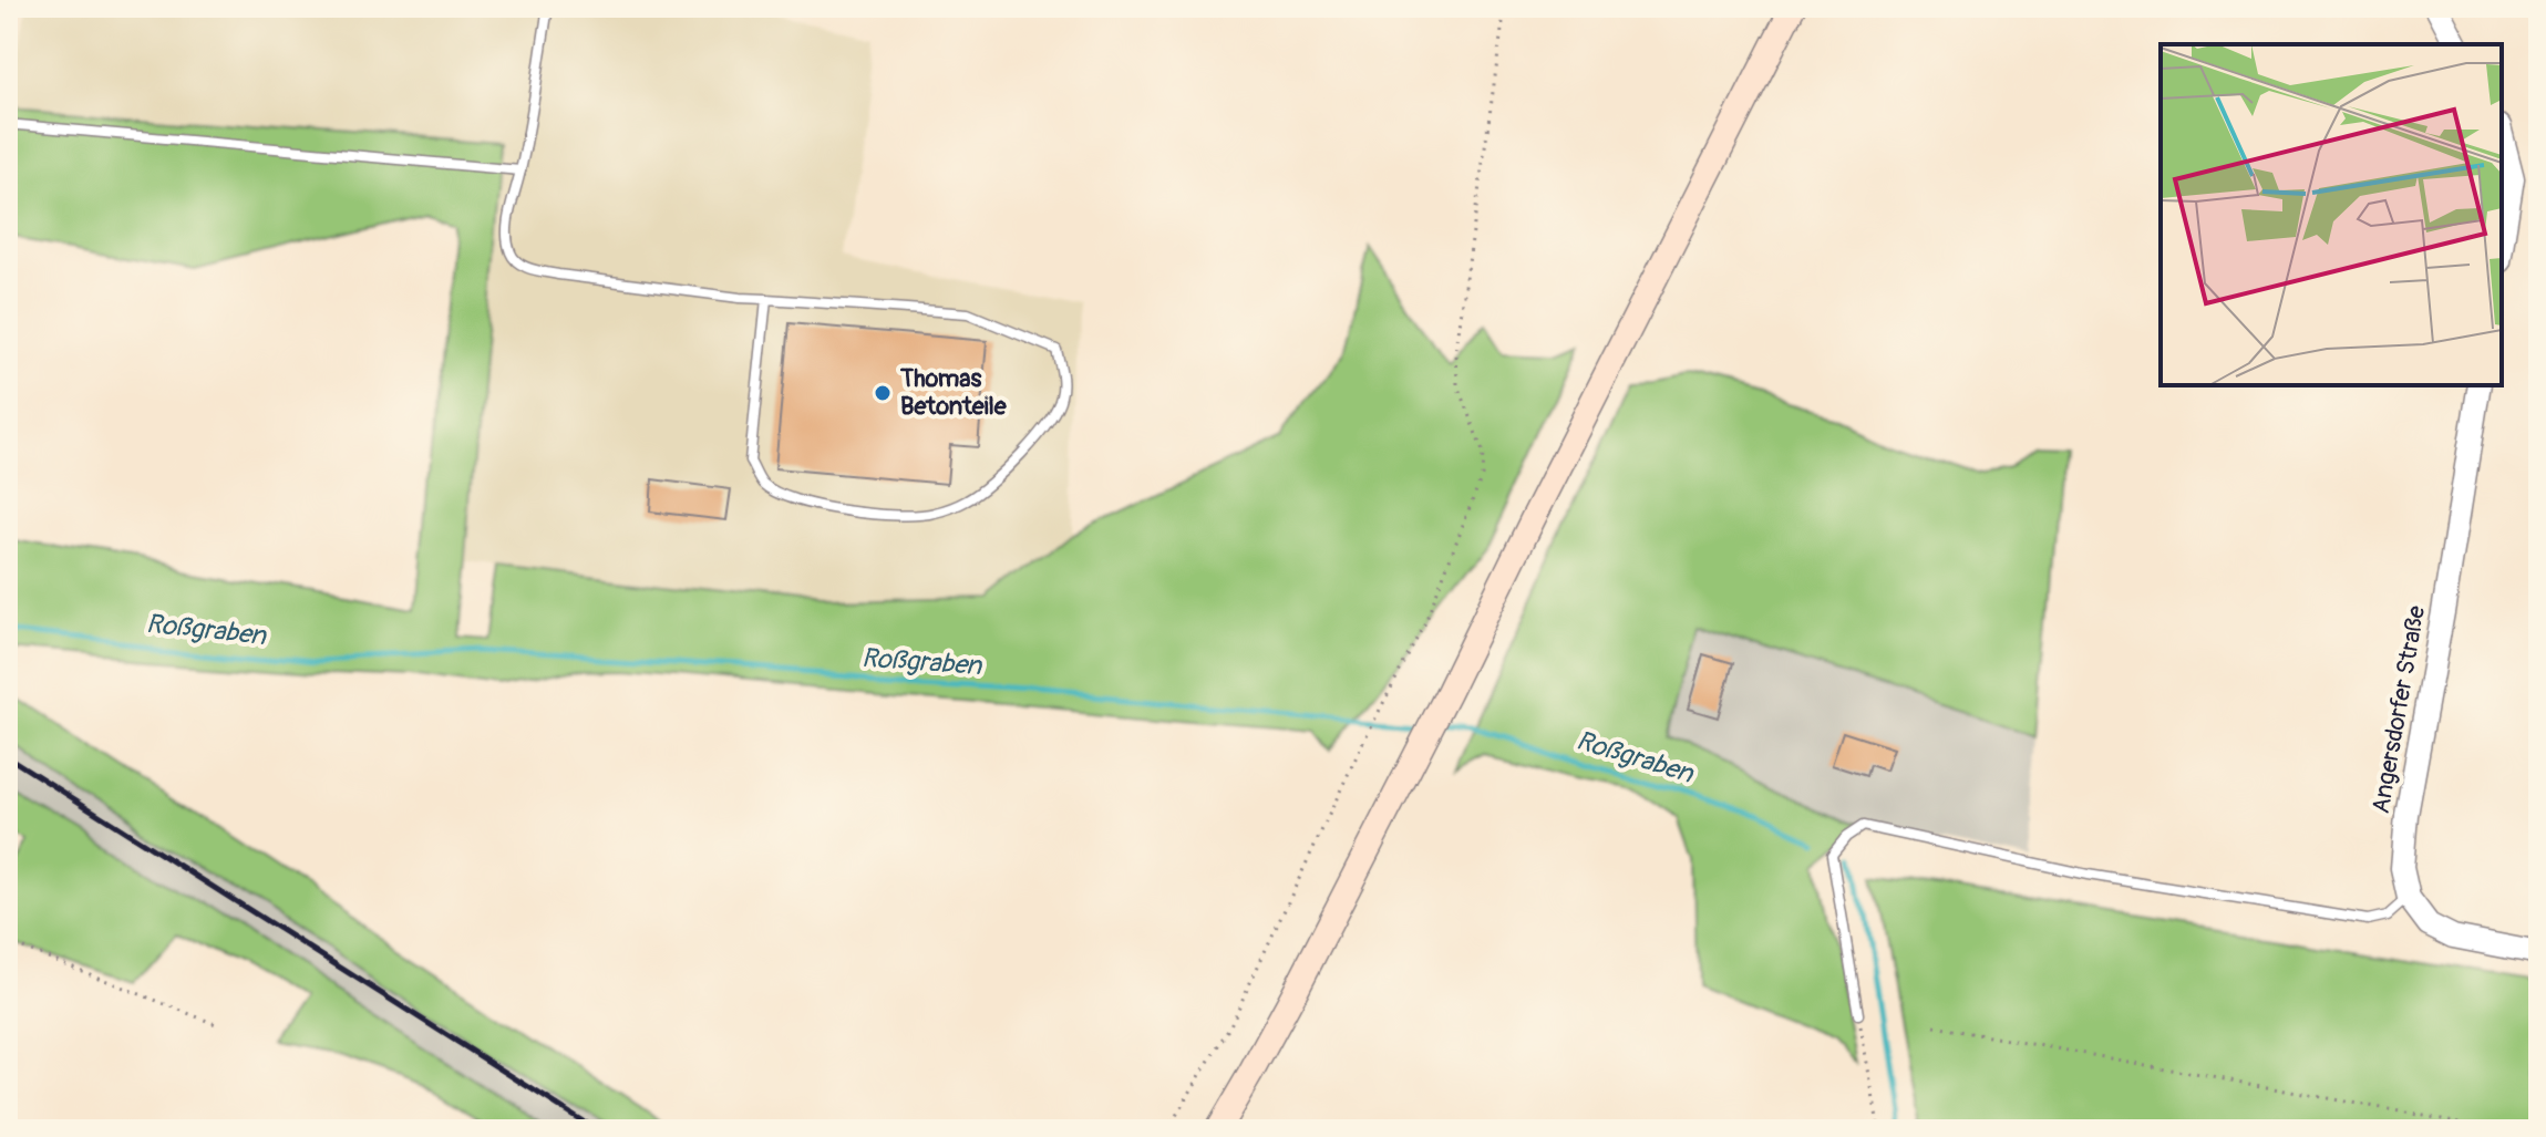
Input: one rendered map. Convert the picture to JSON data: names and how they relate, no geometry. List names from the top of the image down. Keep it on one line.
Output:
{"streets":{"street":["Angersdorfer Straße"]},"water":["Roßgraben"],"places":["Thomas Betonteile"]}
